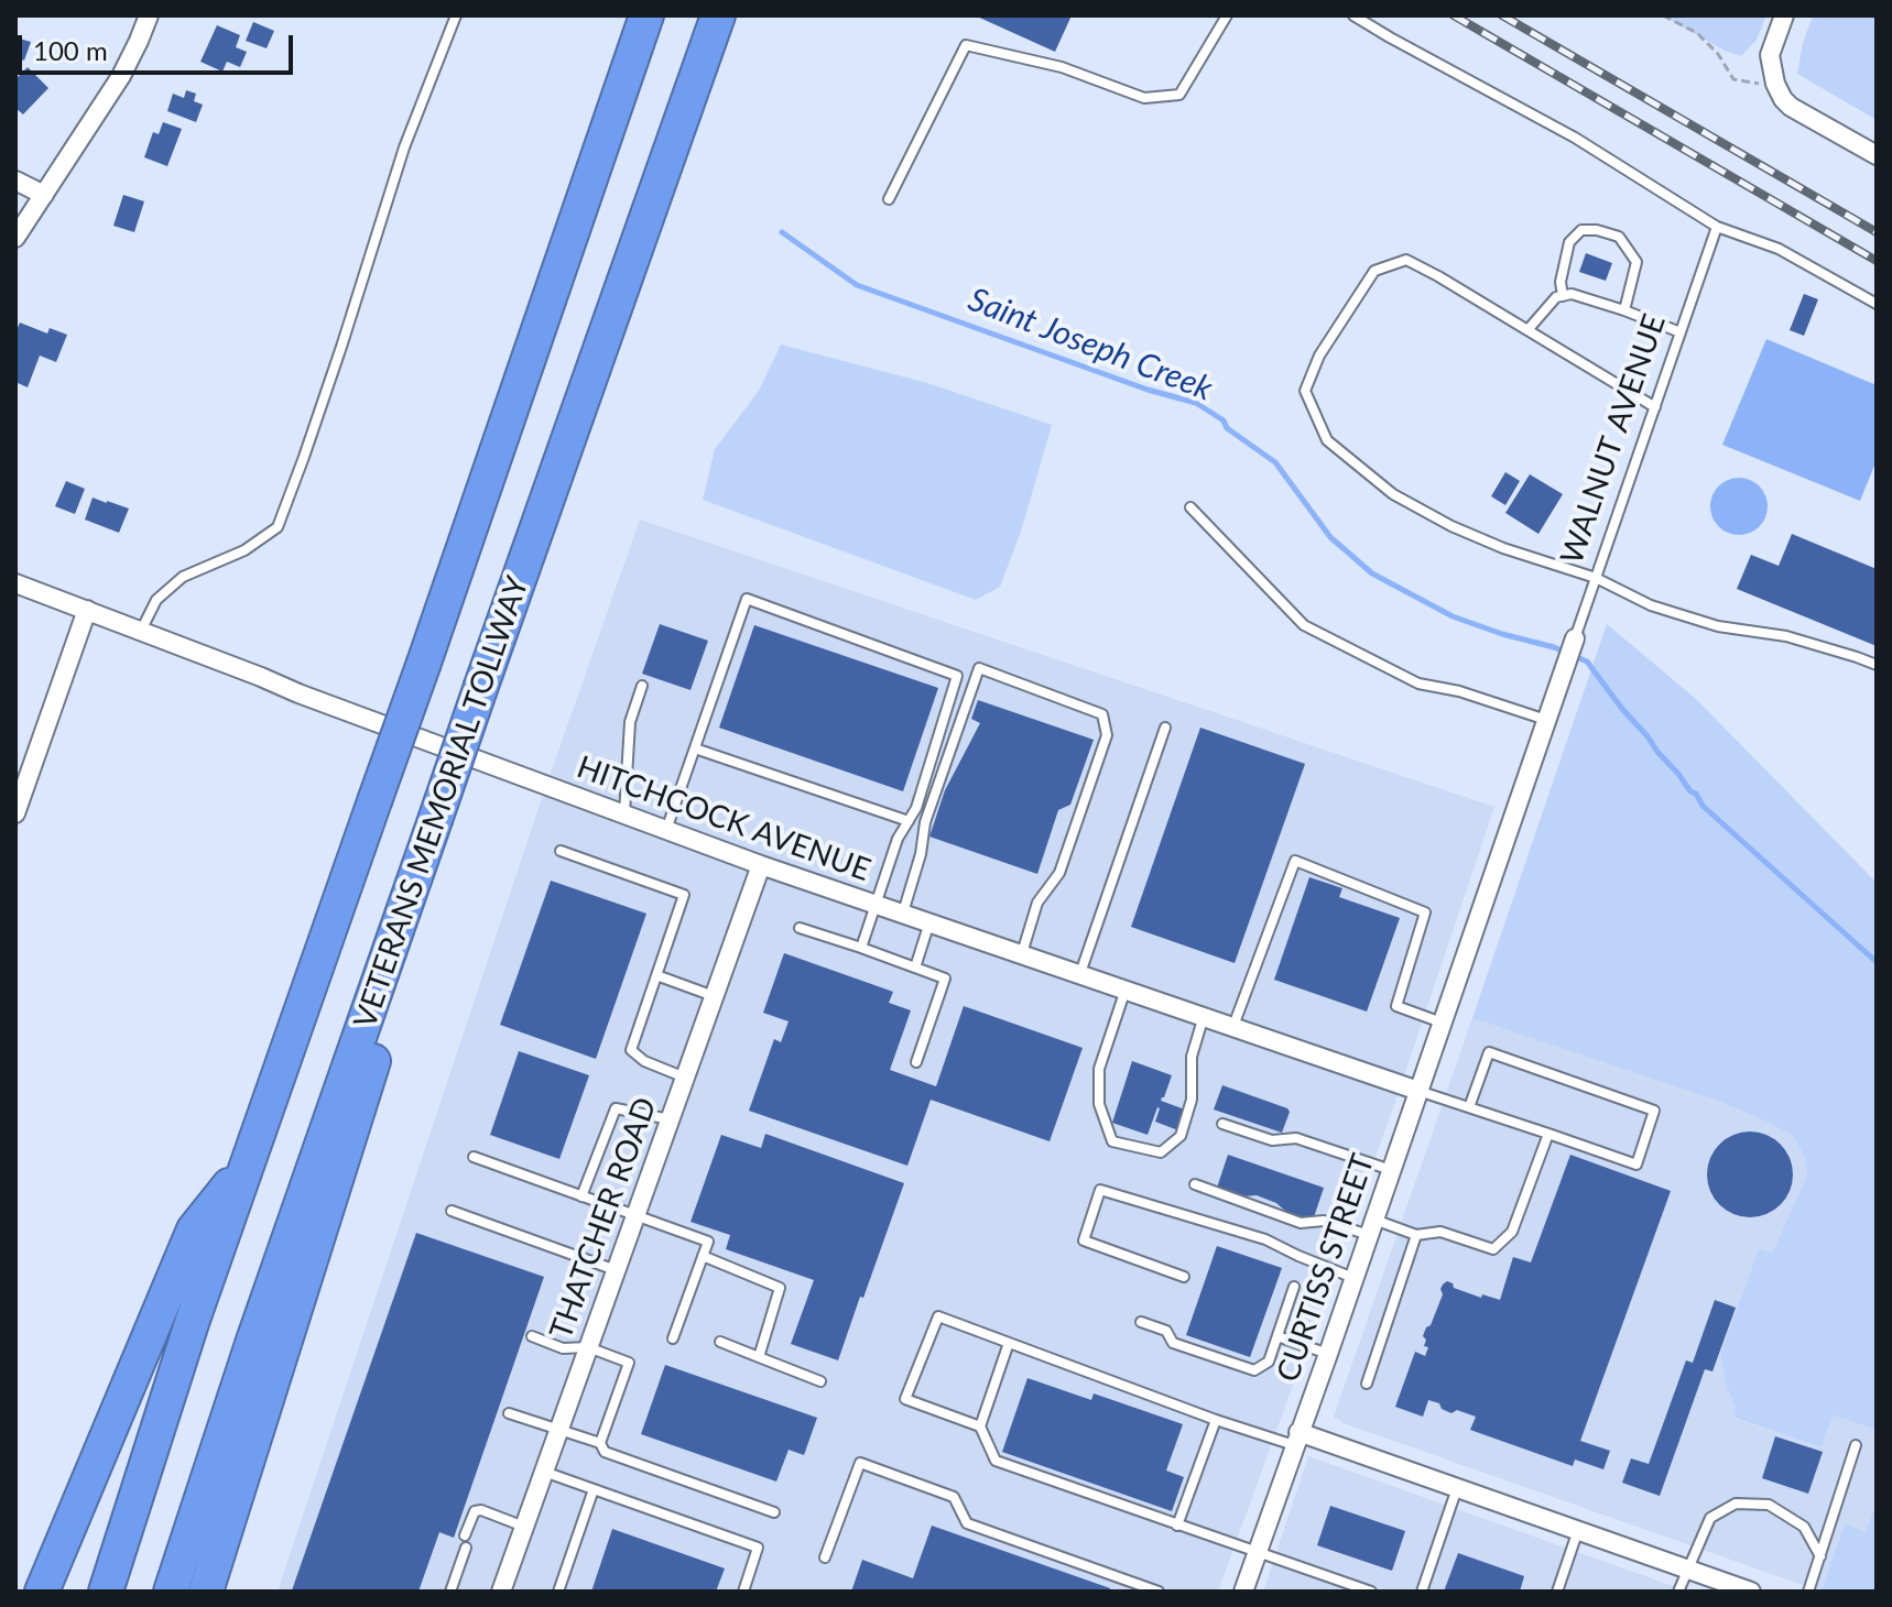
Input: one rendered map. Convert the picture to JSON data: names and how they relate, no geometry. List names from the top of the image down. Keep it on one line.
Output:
{"streets":{"highway":["VETERANS MEMORIAL TOLLWAY"],"street":["WALNUT AVENUE","HITCHCOCK AVENUE","THATCHER ROAD","CURTISS STREET"]},"crossings":[["WALNUT AVENUE","CURTISS STREET"],["HITCHCOCK AVENUE","THATCHER ROAD"],["HITCHCOCK AVENUE","CURTISS STREET"]],"water":["Saint Joseph Creek"],"scale_bar":"100 m"}
